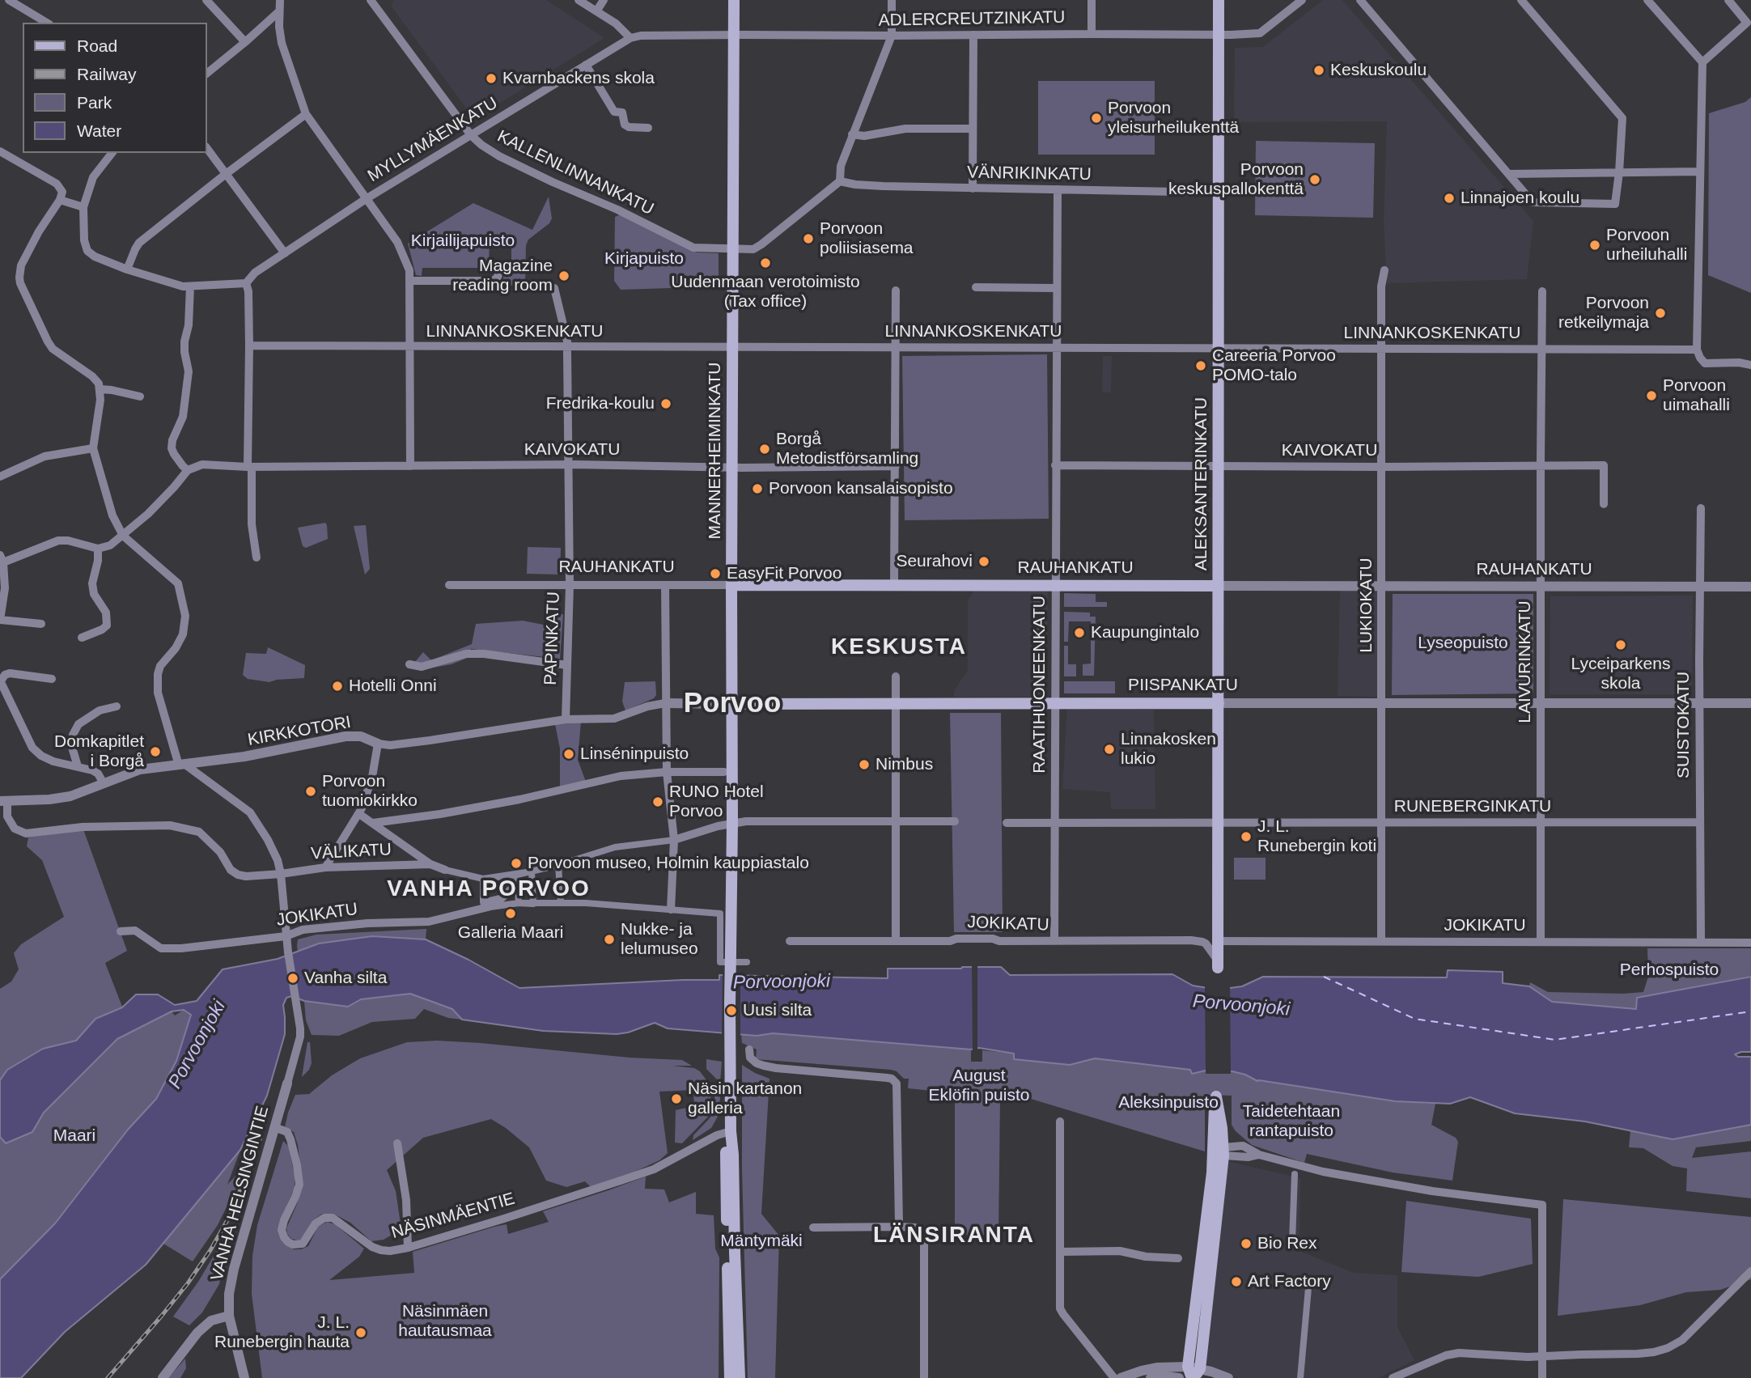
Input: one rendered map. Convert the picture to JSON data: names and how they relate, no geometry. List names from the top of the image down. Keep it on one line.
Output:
{"streets":{"main road":["MANNERHEIMINKATU","ALEKSANTERINKATU","RAUHANKATU","PIISPANKATU"],"street":["ADLERCREUTZINKATU","MYLLYMÄENKATU","KALLENLINNANKATU","VÄNRIKINKATU","LINNANKOSKENKATU","KAIVOKATU","LUKIOKATU","PAPINKATU","LAIVURINKATU","RAATIHUONEENKATU","SUISTOKATU","KIRKKOTORI","RUNEBERGINKATU","VÄLIKATU","JOKIKATU","VANHA HELSINGINTIE","NÄSINMÄENTIE"]},"crossings":[["ADLERCREUTZINKATU","MYLLYMÄENKATU"],["ADLERCREUTZINKATU","MANNERHEIMINKATU"],["ADLERCREUTZINKATU","ALEKSANTERINKATU"],["MYLLYMÄENKATU","KALLENLINNANKATU"],["KALLENLINNANKATU","VÄNRIKINKATU"],["KALLENLINNANKATU","MANNERHEIMINKATU"],["VÄNRIKINKATU","ALEKSANTERINKATU"],["VÄNRIKINKATU","RAATIHUONEENKATU"],["LINNANKOSKENKATU","MANNERHEIMINKATU"],["LINNANKOSKENKATU","ALEKSANTERINKATU"],["LINNANKOSKENKATU","LUKIOKATU"],["LINNANKOSKENKATU","PAPINKATU"],["LINNANKOSKENKATU","LAIVURINKATU"],["LINNANKOSKENKATU","RAATIHUONEENKATU"],["KAIVOKATU","MANNERHEIMINKATU"],["KAIVOKATU","ALEKSANTERINKATU"],["KAIVOKATU","LUKIOKATU"],["KAIVOKATU","PAPINKATU"],["KAIVOKATU","LAIVURINKATU"],["KAIVOKATU","RAATIHUONEENKATU"],["MANNERHEIMINKATU","RAUHANKATU"],["MANNERHEIMINKATU","PIISPANKATU"],["MANNERHEIMINKATU","NÄSINMÄENTIE"],["ALEKSANTERINKATU","RAUHANKATU"],["ALEKSANTERINKATU","PIISPANKATU"],["ALEKSANTERINKATU","RUNEBERGINKATU"],["ALEKSANTERINKATU","JOKIKATU"],["RAUHANKATU","LUKIOKATU"],["RAUHANKATU","PAPINKATU"],["RAUHANKATU","LAIVURINKATU"],["RAUHANKATU","RAATIHUONEENKATU"],["RAUHANKATU","SUISTOKATU"],["LUKIOKATU","PIISPANKATU"],["LUKIOKATU","RUNEBERGINKATU"],["LUKIOKATU","JOKIKATU"],["LAIVURINKATU","PIISPANKATU"],["LAIVURINKATU","RUNEBERGINKATU"],["LAIVURINKATU","JOKIKATU"],["RAATIHUONEENKATU","PIISPANKATU"],["RAATIHUONEENKATU","RUNEBERGINKATU"],["RAATIHUONEENKATU","JOKIKATU"],["PIISPANKATU","SUISTOKATU"],["SUISTOKATU","RUNEBERGINKATU"],["SUISTOKATU","JOKIKATU"],["KIRKKOTORI","VÄLIKATU"],["VANHA HELSINGINTIE","NÄSINMÄENTIE"]],"districts":["KESKUSTA","Porvoo","VANHA PORVOO","LÄNSIRANTA"],"water":["Porvoonjoki"],"parks":["Kirjailijapuisto","Kirjapuisto","Lyseopuisto","Perhospuisto","August Eklöfin puisto","Aleksinpuisto","Taidetehtaan rantapuisto","Maari","Mäntymäki","Näsinmäen hautausmaa"],"places":["Keskuskoulu","Kvarnbackens skola","Porvoon yleisurheilukenttä","Porvoon keskuspallokenttä","Linnajoen koulu","Porvoon poliisiasema","Porvoon urheiluhalli","Uudenmaan verotoimisto (Tax office)","Magazine reading room","Porvoon retkeilymaja","Careeria Porvoo POMO-talo","Porvoon uimahalli","Fredrika-koulu","Borgå Metodistförsamling","Porvoon kansalaisopisto","Seurahovi","EasyFit Porvoo","Kaupungintalo","Lyceiparkens skola","Hotelli Onni","Linnakosken lukio","Domkapitlet i Borgå","Linséninpuisto","Nimbus","Porvoon tuomiokirkko","RUNO Hotel Porvoo","J. L. Runebergin koti","Porvoon museo, Holmin kauppiastalo","Galleria Maari","Nukke- ja lelumuseo","Vanha silta","Uusi silta","Näsin kartanon galleria","Bio Rex","Art Factory","J. L. Runebergin hauta"],"legend":["Road","Railway","Park","Water"]}
